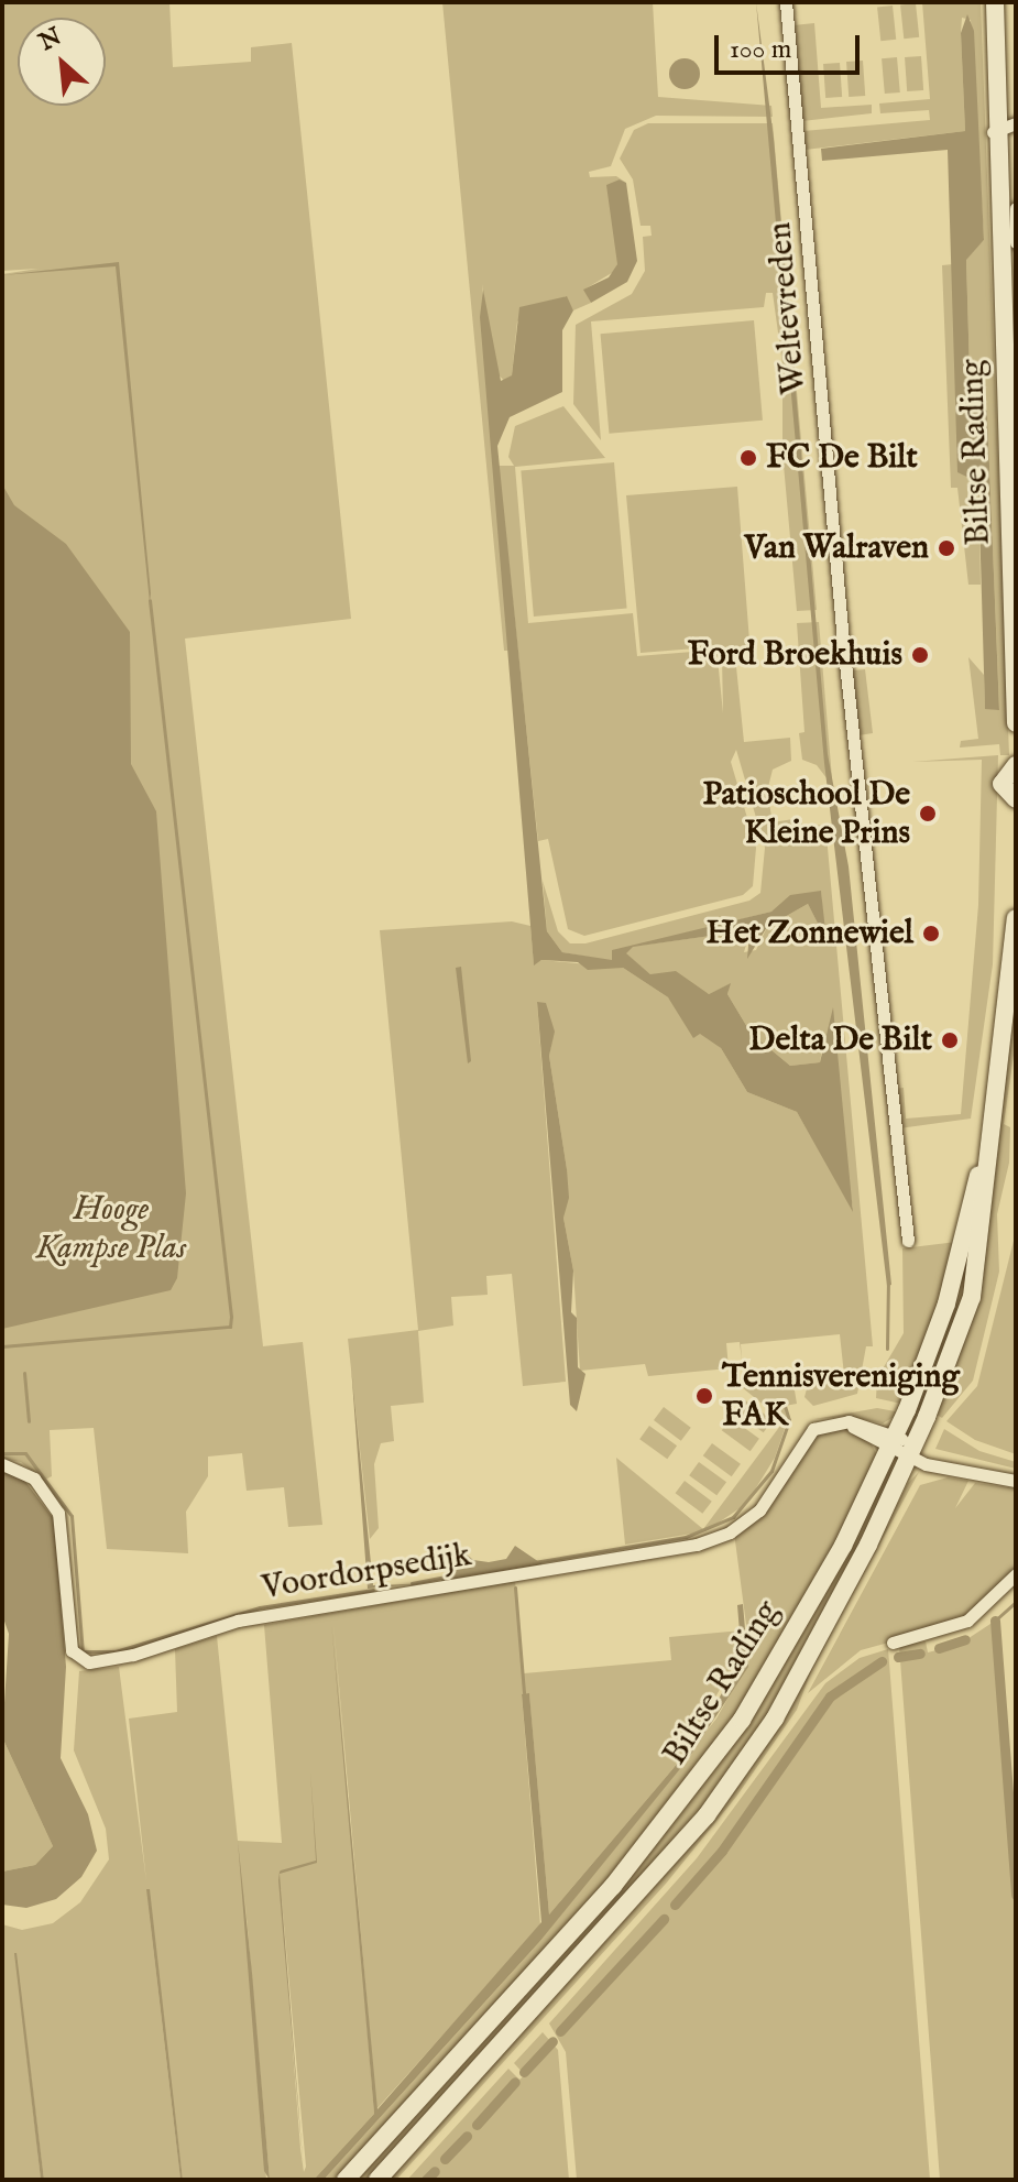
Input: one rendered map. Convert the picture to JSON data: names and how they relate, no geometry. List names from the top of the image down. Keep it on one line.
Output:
{"streets":{"main road":["Biltse Rading"],"street":["Weltevreden","Voordorpsedijk"]},"crossings":[["Biltse Rading","Voordorpsedijk"]],"parks":["Hooge Kampse Plas"],"places":["FC De Bilt","Van Walraven","Ford Broekhuis","Patioschool De Kleine Prins","Het Zonnewiel","Delta De Bilt","Tennisvereniging FAK"],"scale_bar":"100 m","north":"top left"}
